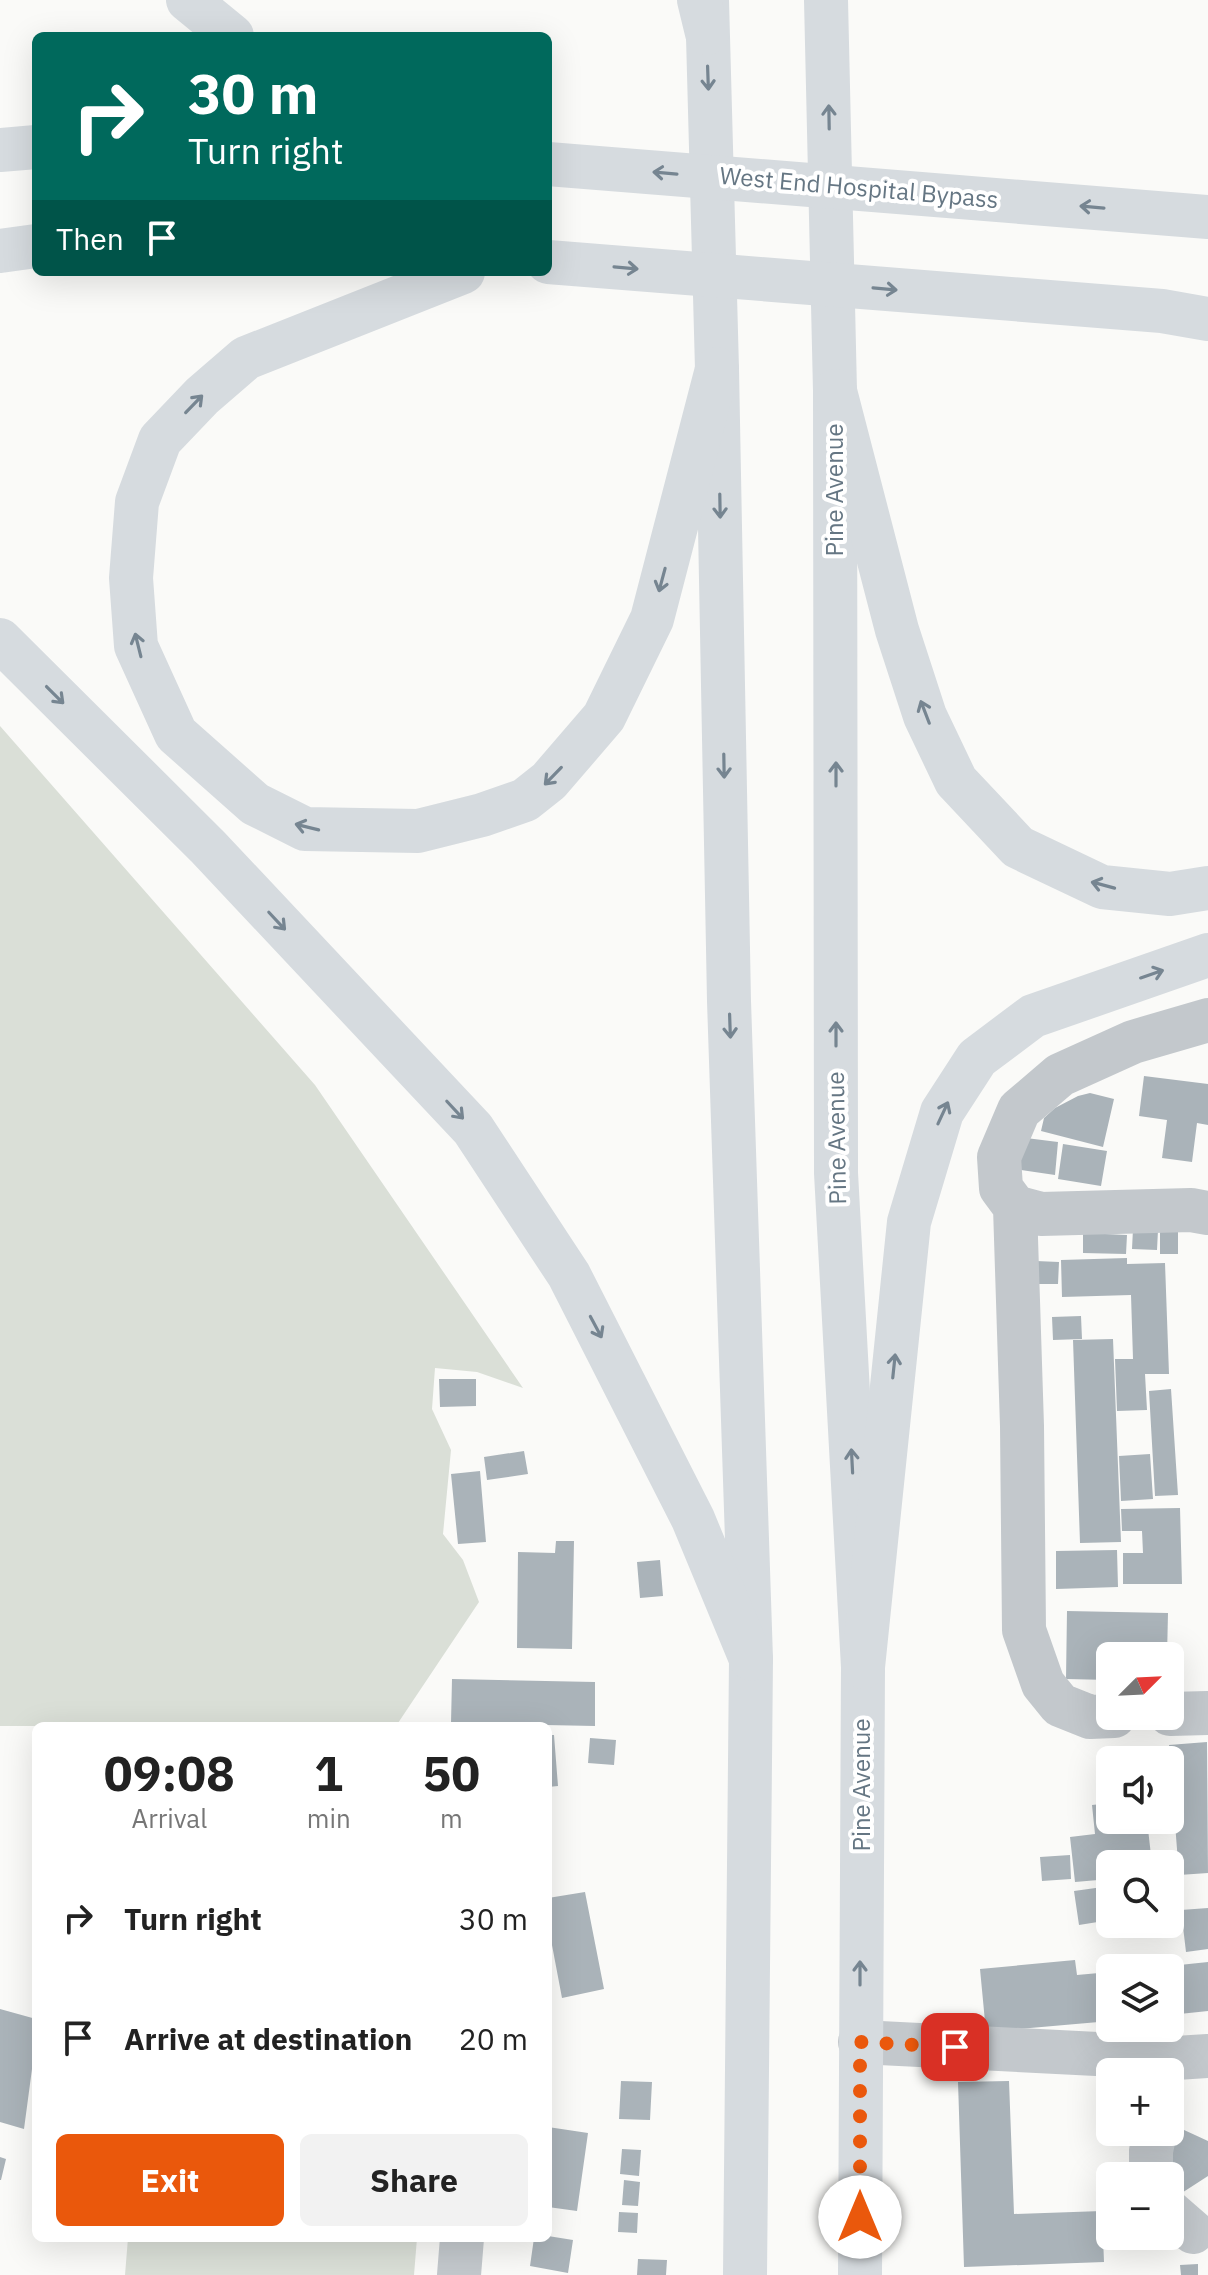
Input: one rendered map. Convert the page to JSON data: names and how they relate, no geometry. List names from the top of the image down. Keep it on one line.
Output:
{"streets":{"main road":["West End Hospital Bypass","Pine Avenue"]},"north":"top right","page":{"turn":["30 m","Turn right"],"then":"Then","map_buttons":["+","−"],"eta":["09:08","Arrival","1","min","50","m"],"list":[{"name":"Turn right","value":"30 m"},{"name":"Arrive at destination","value":"20 m"}],"buttons":["Exit","Share"]}}
